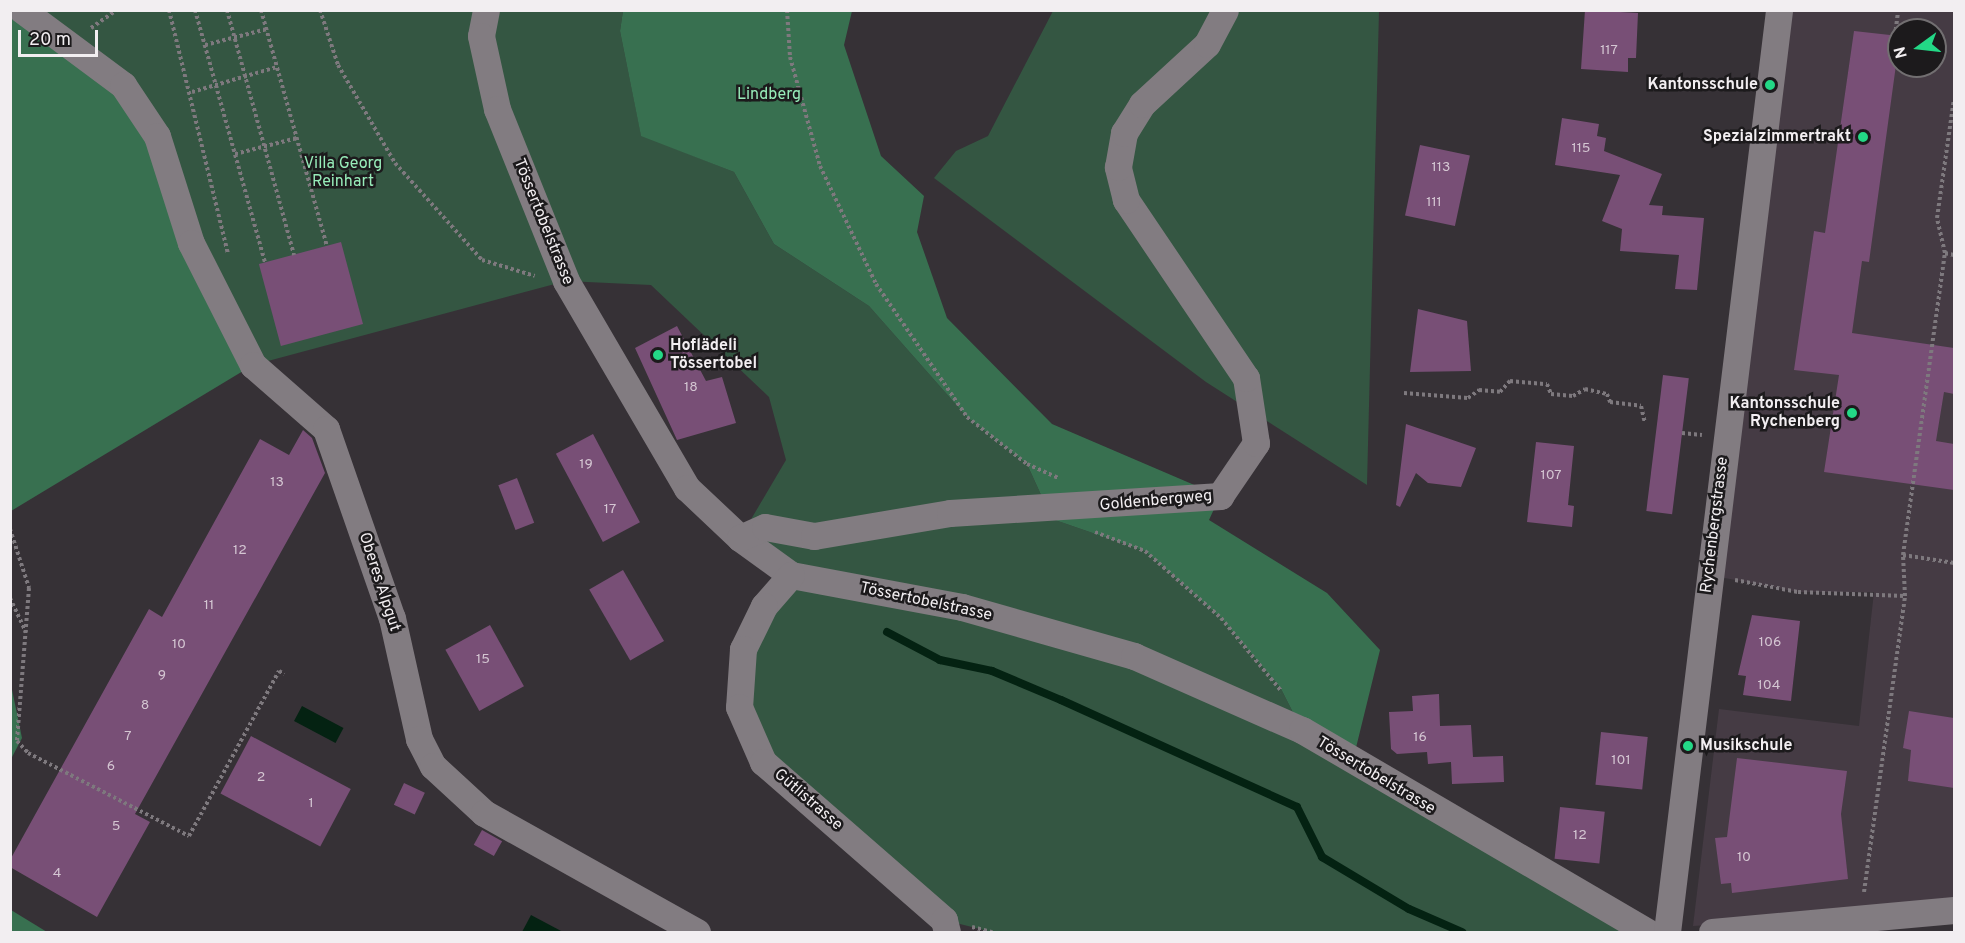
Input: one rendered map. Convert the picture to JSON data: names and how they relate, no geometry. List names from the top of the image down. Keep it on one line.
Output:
{"streets":{"street":["Tössertobelstrasse","Goldenbergweg","Rychenbergstrasse","Oberes Alpgut","Gütlistrasse"]},"crossings":[["Tössertobelstrasse","Goldenbergweg"],["Tössertobelstrasse","Gütlistrasse"]],"parks":["Lindberg","Villa Georg Reinhart"],"places":["Kantonsschule","Spezialzimmertrakt","Hoflädeli Tössertobel","Kantonsschule Rychenberg","Musikschule"],"house_numbers":["117","115","113","111","18","19","107","13","17","12","11","106","10","15","9","104","8","7","16","101","6","2","1","5","12","10","4"],"scale_bar":"20 m","north":"left"}
